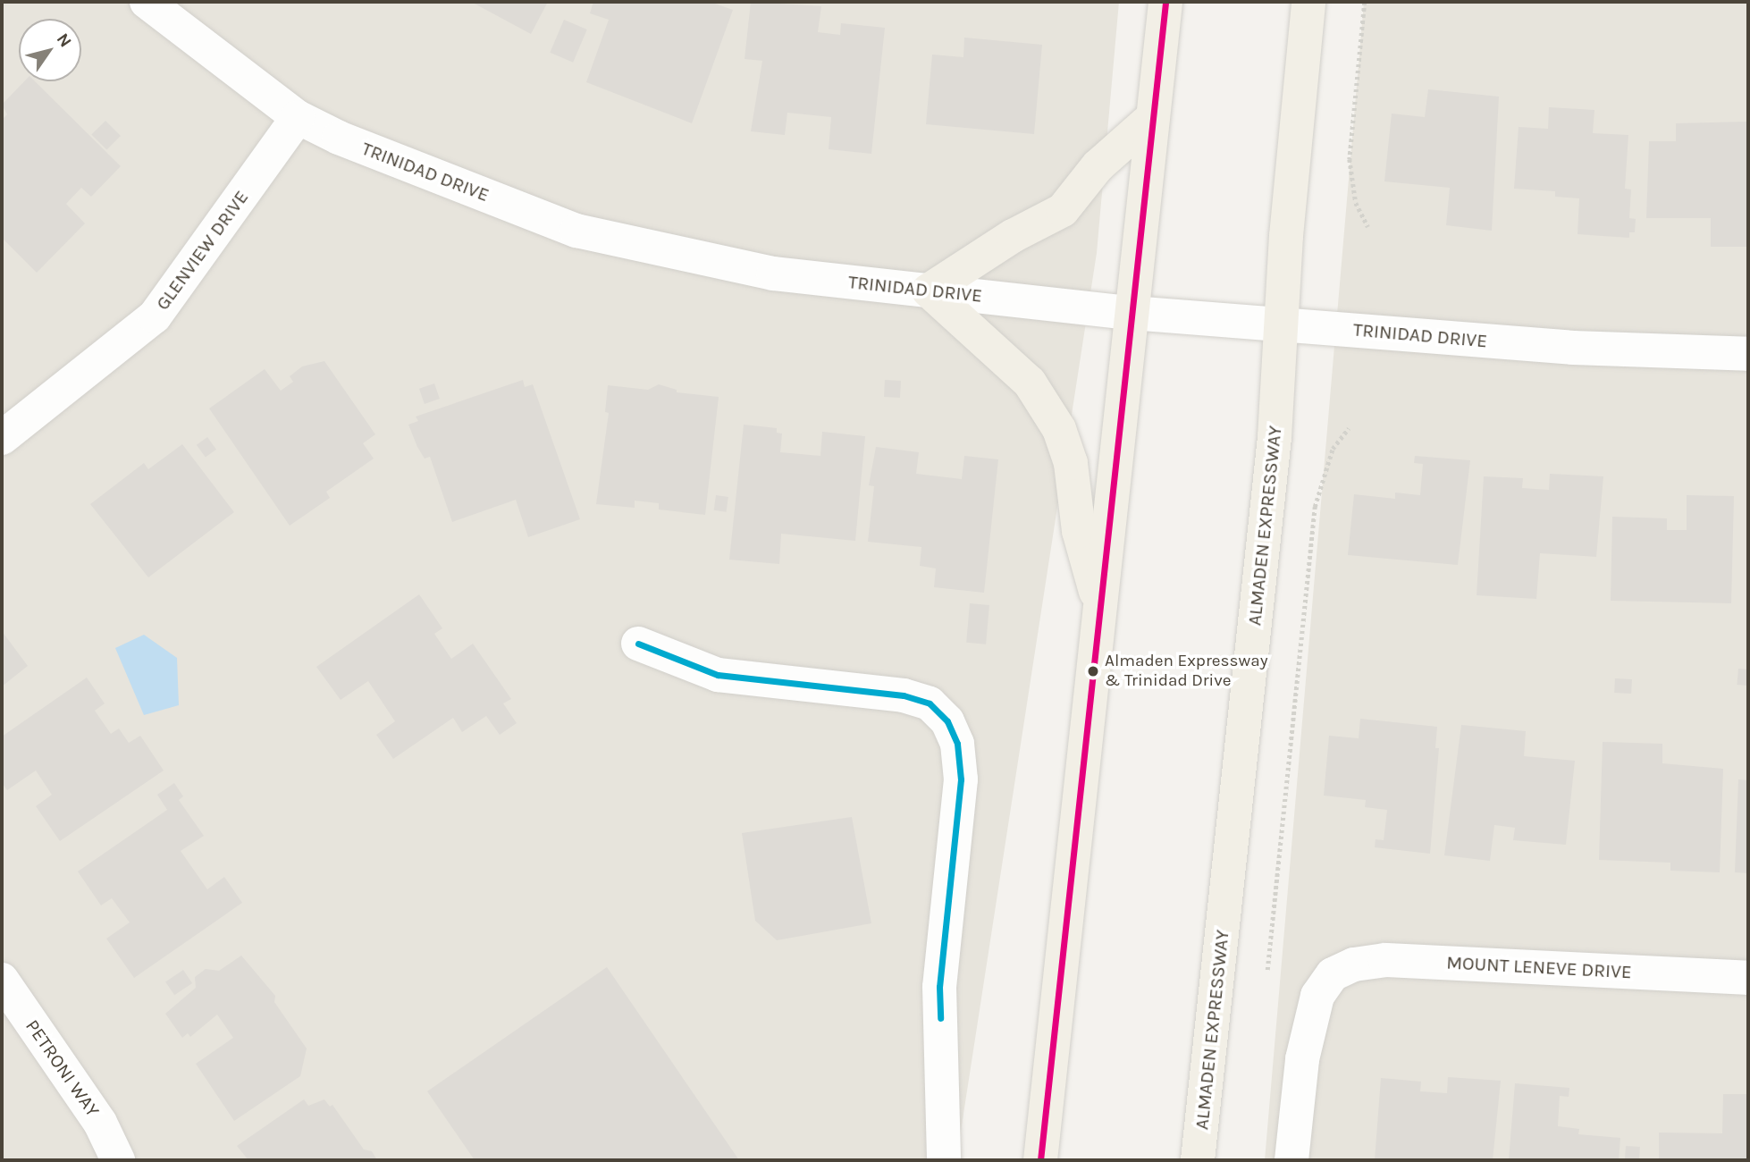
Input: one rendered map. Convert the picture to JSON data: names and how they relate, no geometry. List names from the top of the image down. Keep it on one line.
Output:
{"streets":{"main road":["ALMADEN EXPRESSWAY"],"street":["TRINIDAD DRIVE","GLENVIEW DRIVE","MOUNT LENEVE DRIVE","PETRONI WAY"]},"crossings":[["TRINIDAD DRIVE","GLENVIEW DRIVE"],["TRINIDAD DRIVE","ALMADEN EXPRESSWAY"]],"places":["Almaden Expressway & Trinidad Drive"],"north":"top right"}
